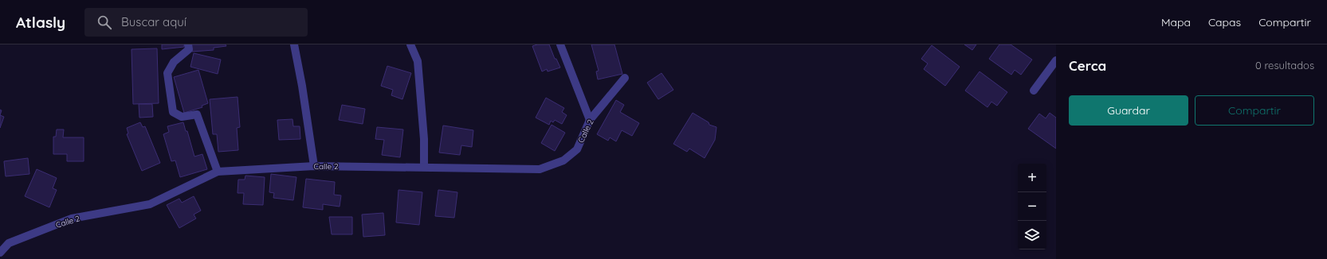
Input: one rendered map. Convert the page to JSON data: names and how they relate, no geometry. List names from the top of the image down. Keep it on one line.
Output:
{"streets":{"street":["Calle 2"]},"page":{"header":"Atlasly","search":"Buscar aquí","nav":["Mapa","Capas","Compartir"],"heading":["Cerca","0 resultados"],"buttons":["Guardar","Compartir"],"map_buttons":["+","−"]}}
